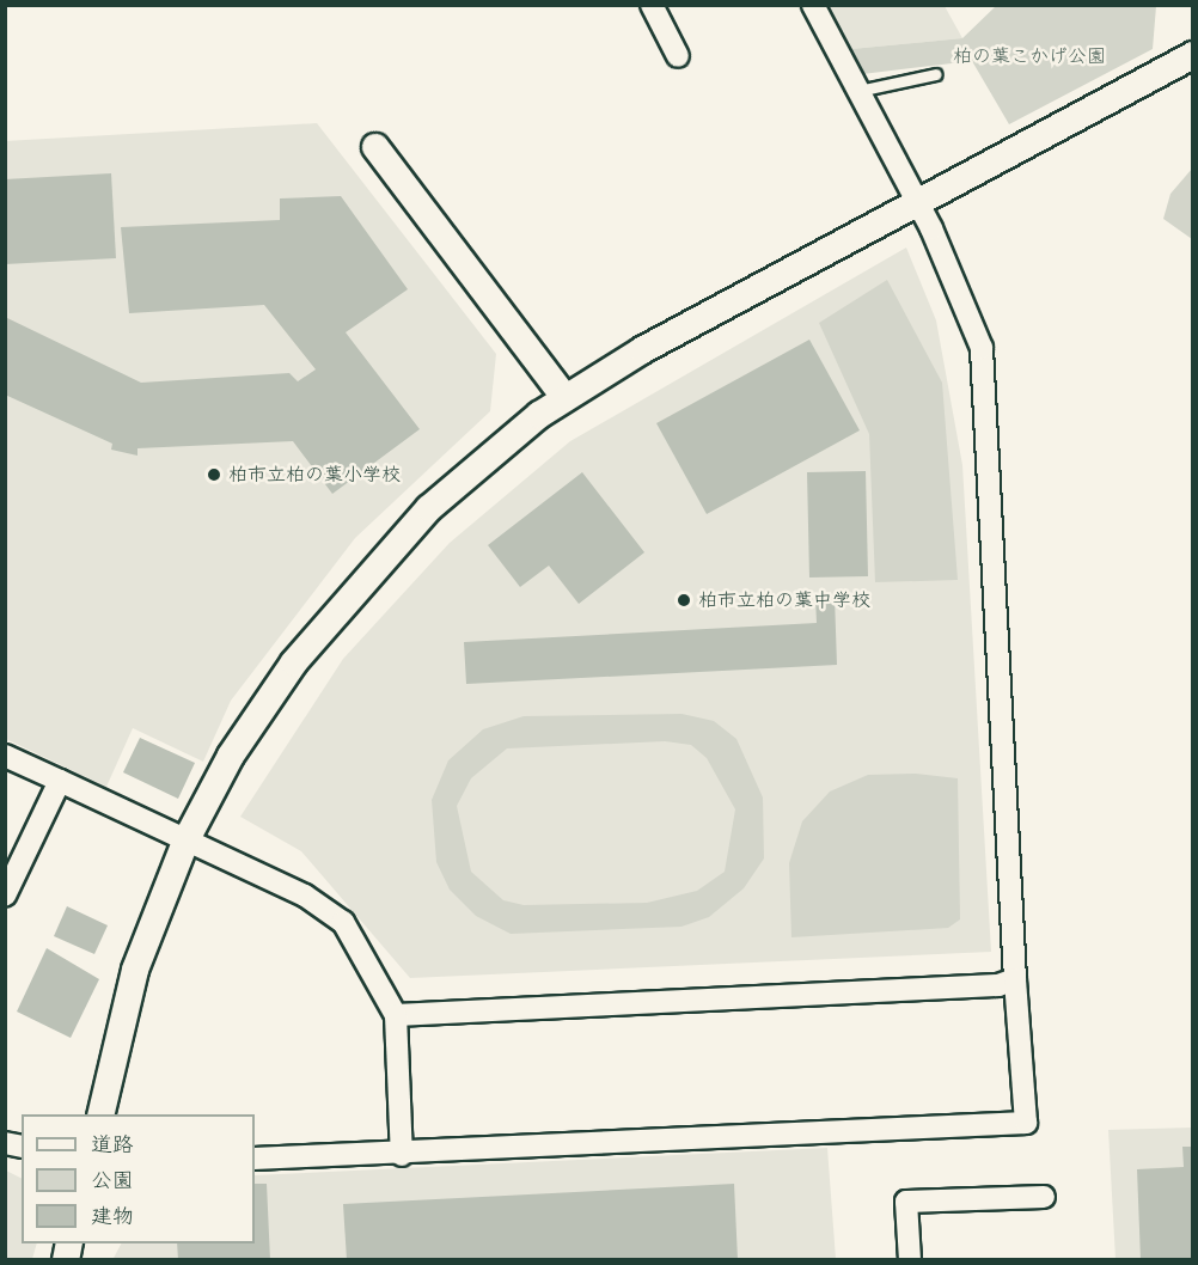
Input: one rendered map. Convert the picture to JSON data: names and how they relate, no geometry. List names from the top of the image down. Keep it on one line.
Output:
{"parks":["柏の葉こかげ公園"],"places":["柏市立柏の葉小学校","柏市立柏の葉中学校"],"legend":["道路","公園","建物"]}
